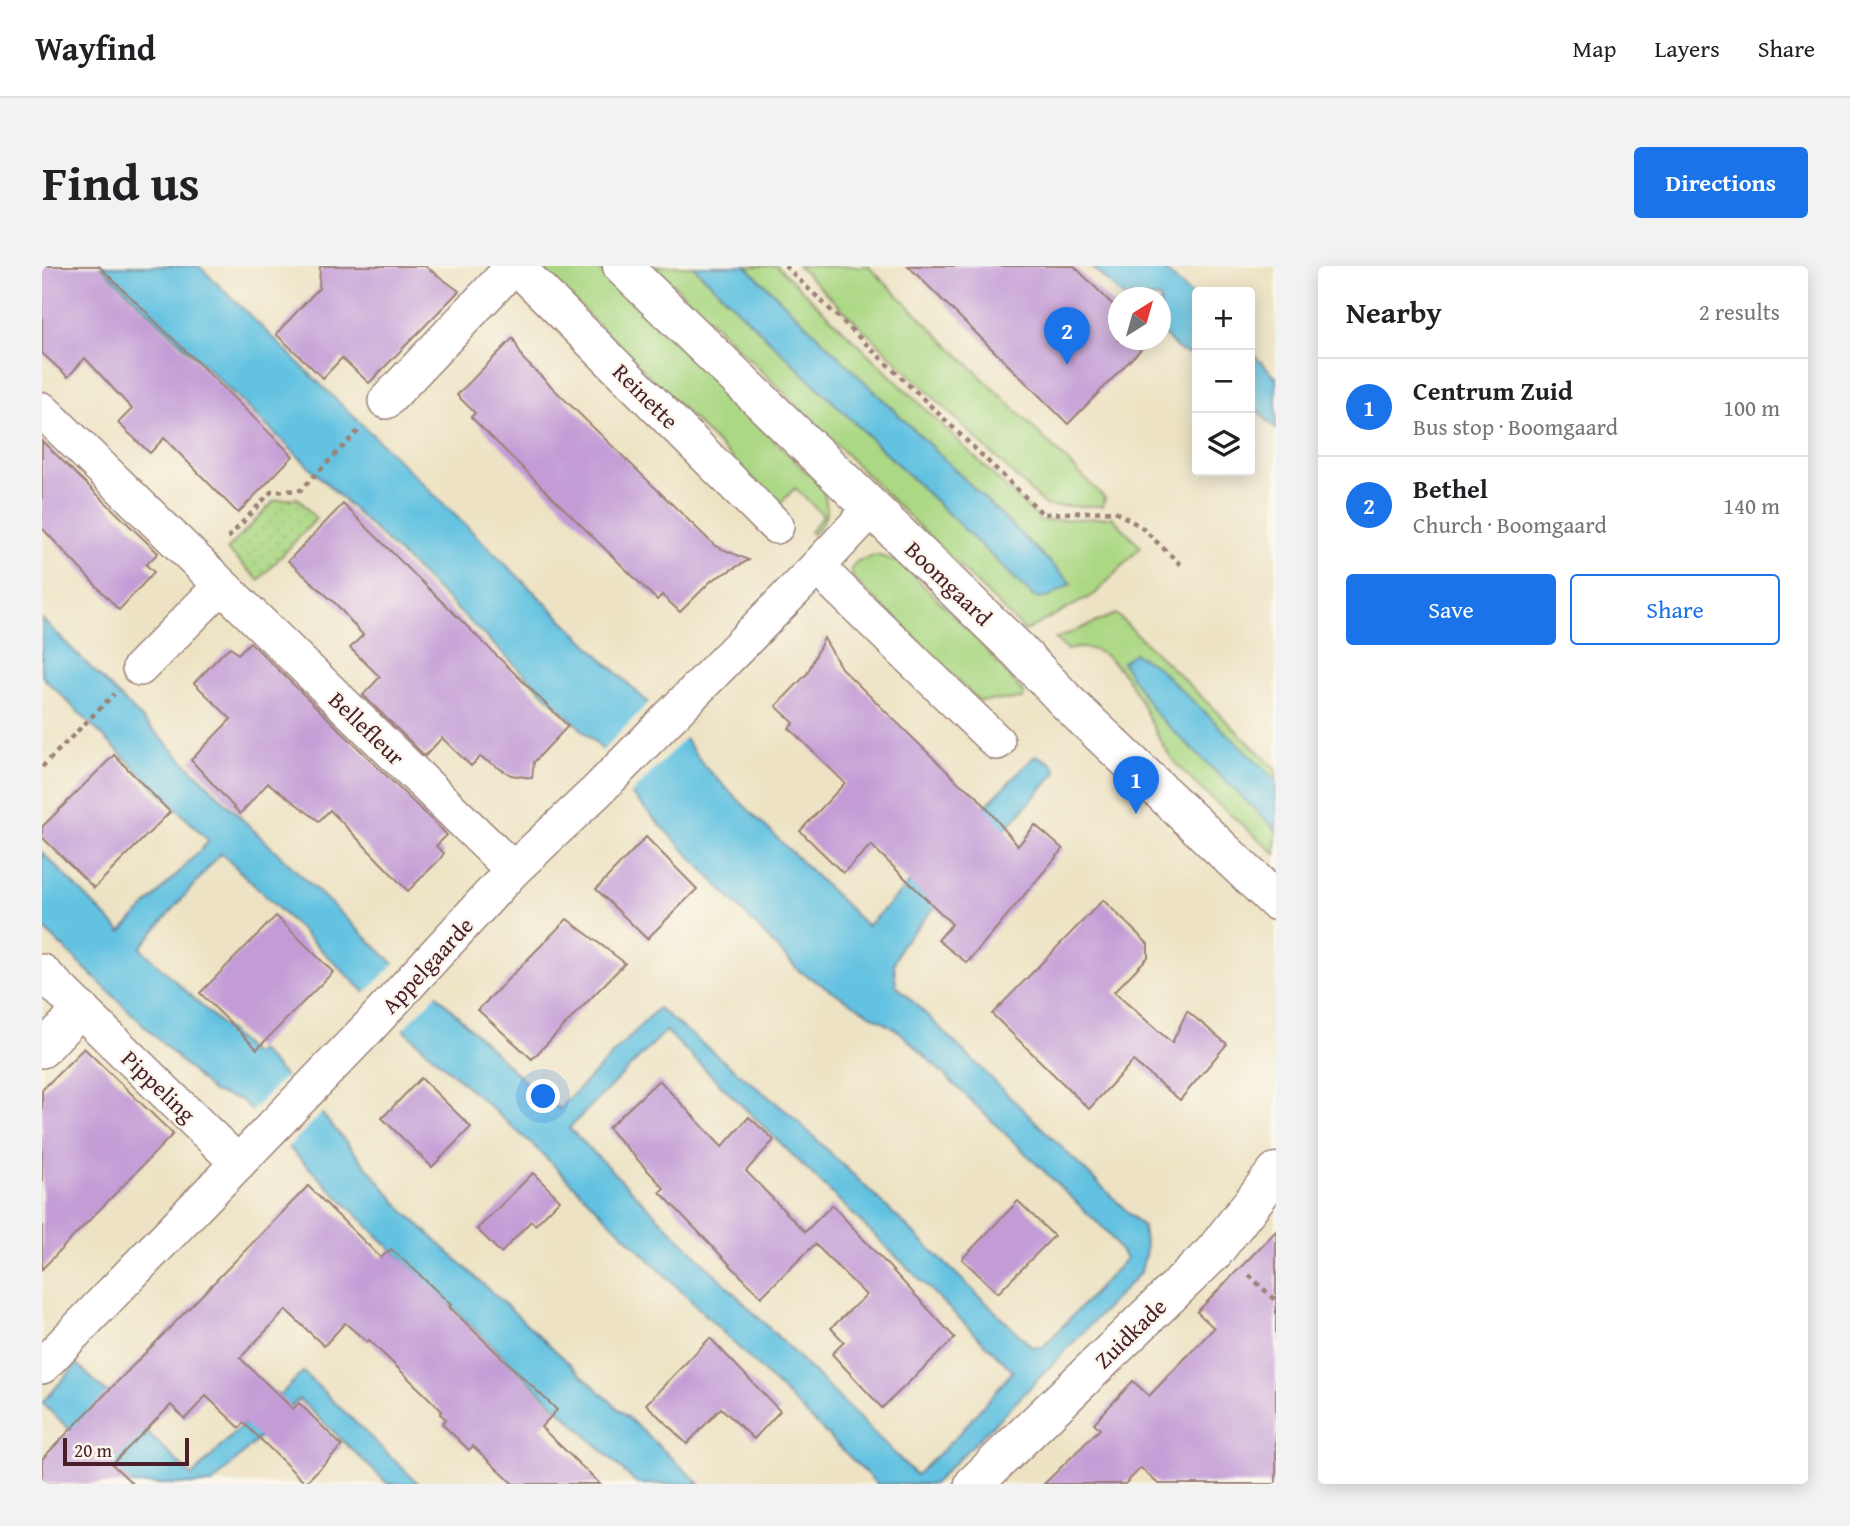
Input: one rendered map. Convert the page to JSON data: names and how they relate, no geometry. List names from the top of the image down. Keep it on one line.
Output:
{"streets":{"street":["Reinette","Boomgaard","Bellefleur","Appelgaarde","Pippeling","Zuidkade"]},"crossings":[["Bellefleur","Appelgaarde"],["Appelgaarde","Pippeling"]],"scale_bar":"20 m","north":"top right","page":{"header":"Wayfind","nav":["Map","Layers","Share"],"title":"Find us","buttons":["Directions",["Save","Share"]],"heading":["Nearby","2 results"],"map_buttons":["+","−"],"pins":["2","1"],"list":[{"mark":"1","name":"Centrum Zuid","note":"Bus stop · Boomgaard","value":"100 m"},{"mark":"2","name":"Bethel","note":"Church · Boomgaard","value":"140 m"}],"scale":"20 m"}}
